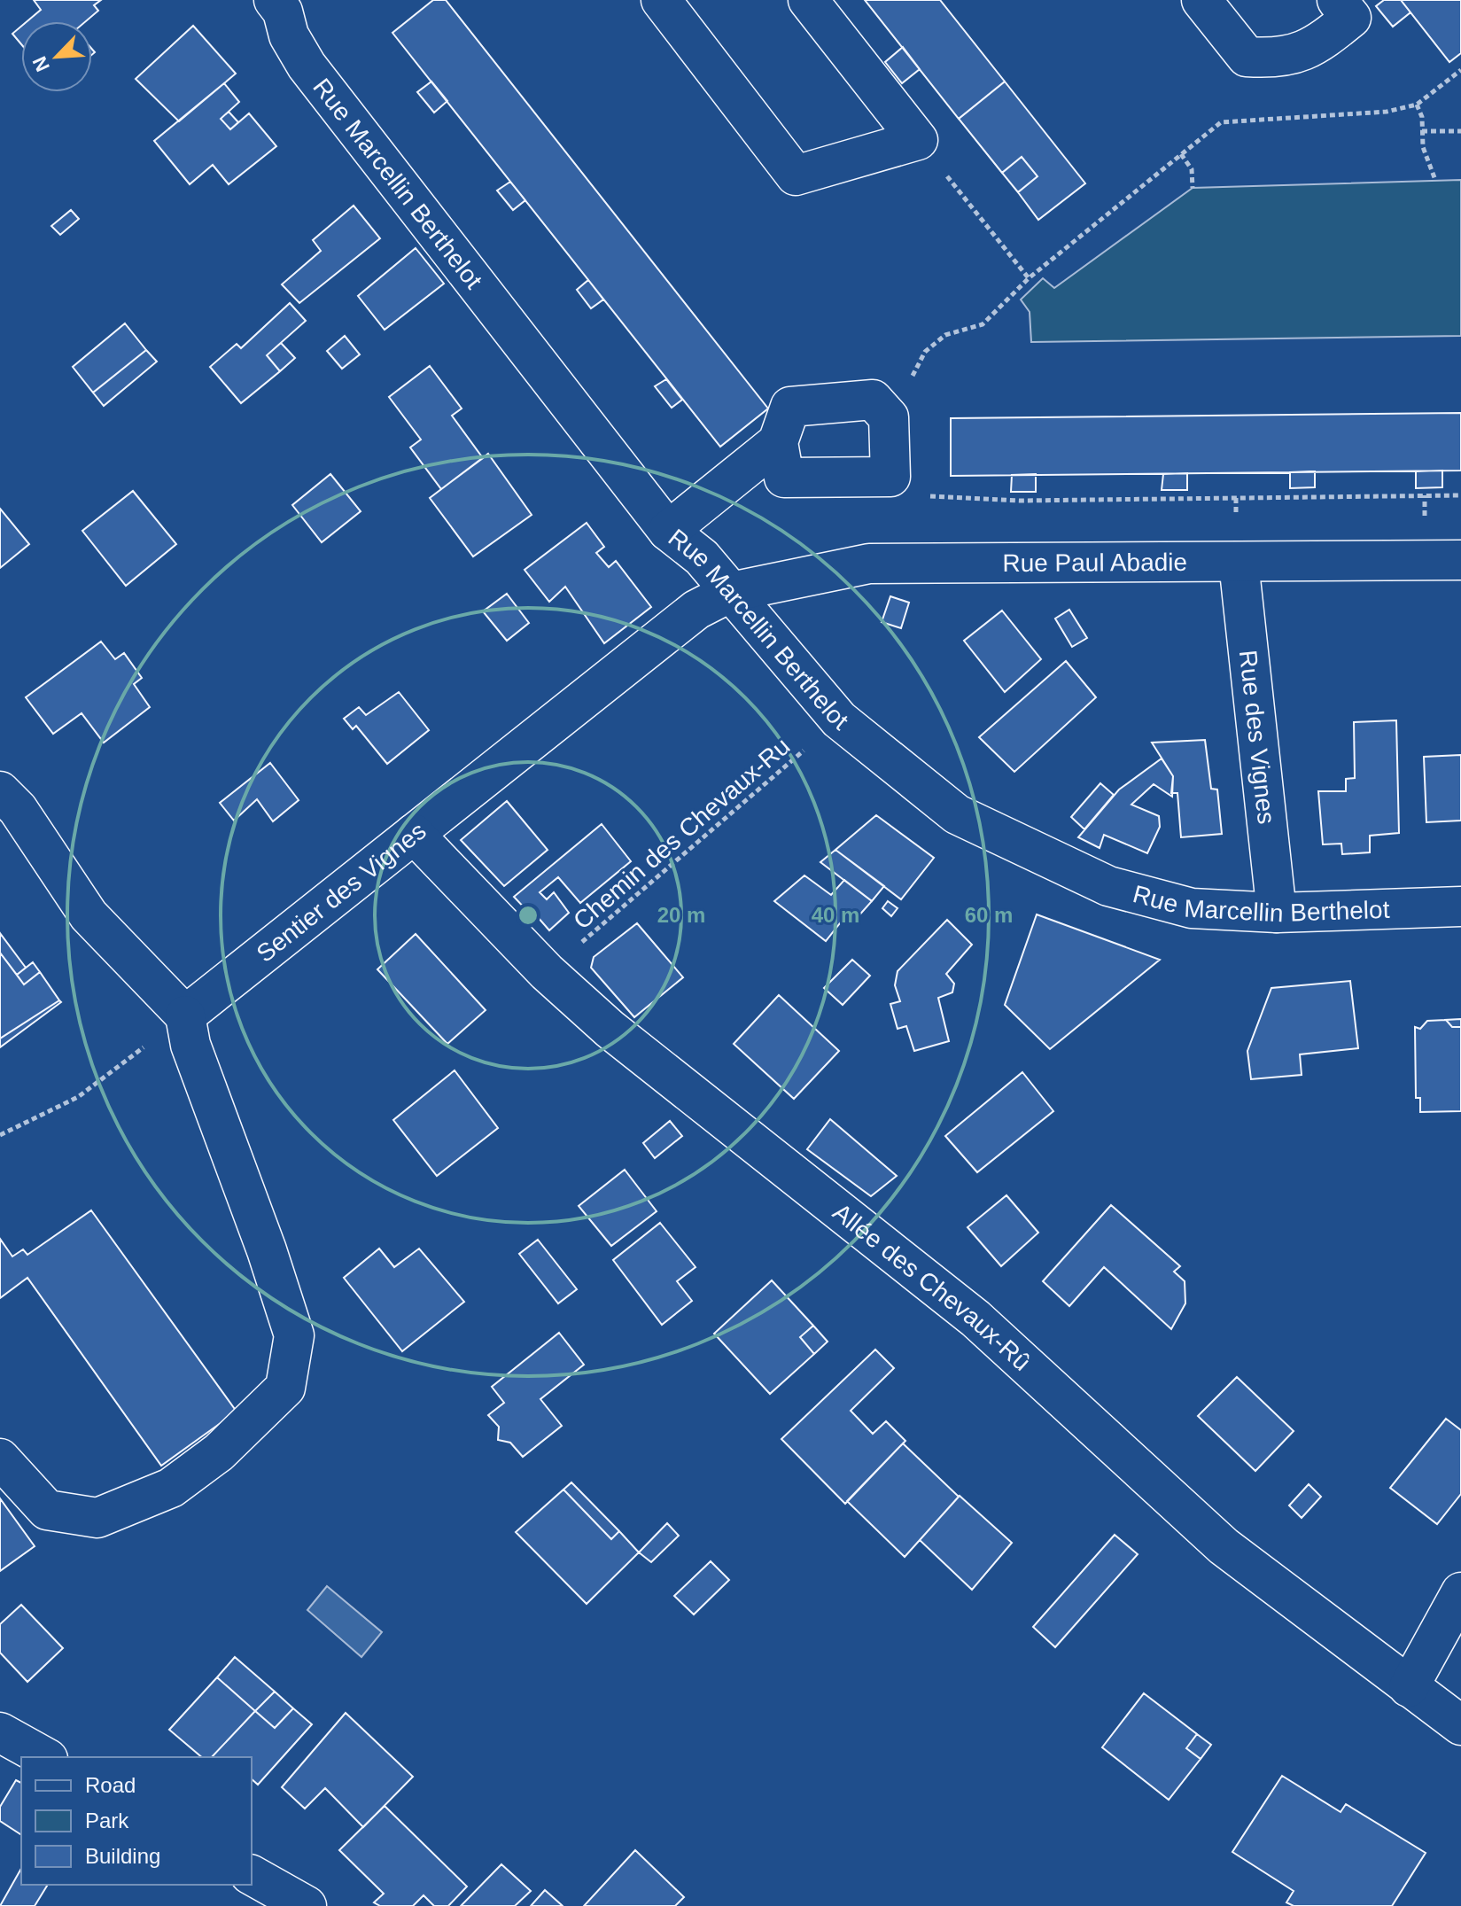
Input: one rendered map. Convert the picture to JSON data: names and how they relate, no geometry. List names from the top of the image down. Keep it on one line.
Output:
{"streets":{"street":["Rue Marcellin Berthelot","Rue Paul Abadie","Rue des Vignes","Sentier des Vignes","Allée des Chevaux-Rû"],"path":["Chemin des Chevaux-Ru"]},"crossings":[["Rue Marcellin Berthelot","Rue Paul Abadie"],["Rue Marcellin Berthelot","Rue des Vignes"],["Rue Marcellin Berthelot","Chemin des Chevaux-Ru"],["Rue Marcellin Berthelot","Sentier des Vignes"],["Rue Paul Abadie","Rue des Vignes"],["Rue Paul Abadie","Sentier des Vignes"],["Chemin des Chevaux-Ru","Allée des Chevaux-Rû"],["Sentier des Vignes","Allée des Chevaux-Rû"]],"legend":["Road","Park","Building"],"north":"bottom left","rings":["20 m","40 m","60 m"]}
